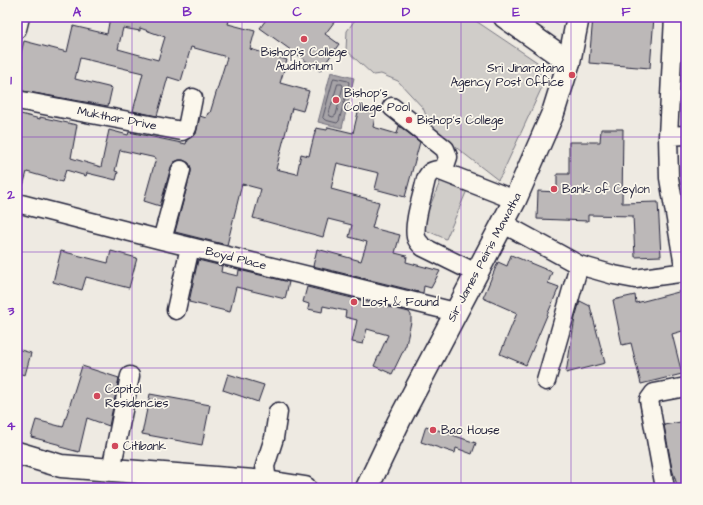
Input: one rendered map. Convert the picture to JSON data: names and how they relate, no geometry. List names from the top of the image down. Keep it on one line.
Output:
{"streets":{"main road":["Sir James Peiris Mawatha"],"street":["Mukthar Drive","Boyd Place"]},"crossings":[["Sir James Peiris Mawatha","Boyd Place"]],"places":["Bishop's College Auditorium","Sri Jinaratana Agency Post Office","Bishop's College Pool","Bishop's College","Bank of Ceylon","Lost & Found","Capitol Residencies","Bao House","Citibank"],"grid":{"columns":["A","B","C","D","E","F"],"rows":["1","2","3","4"]}}
